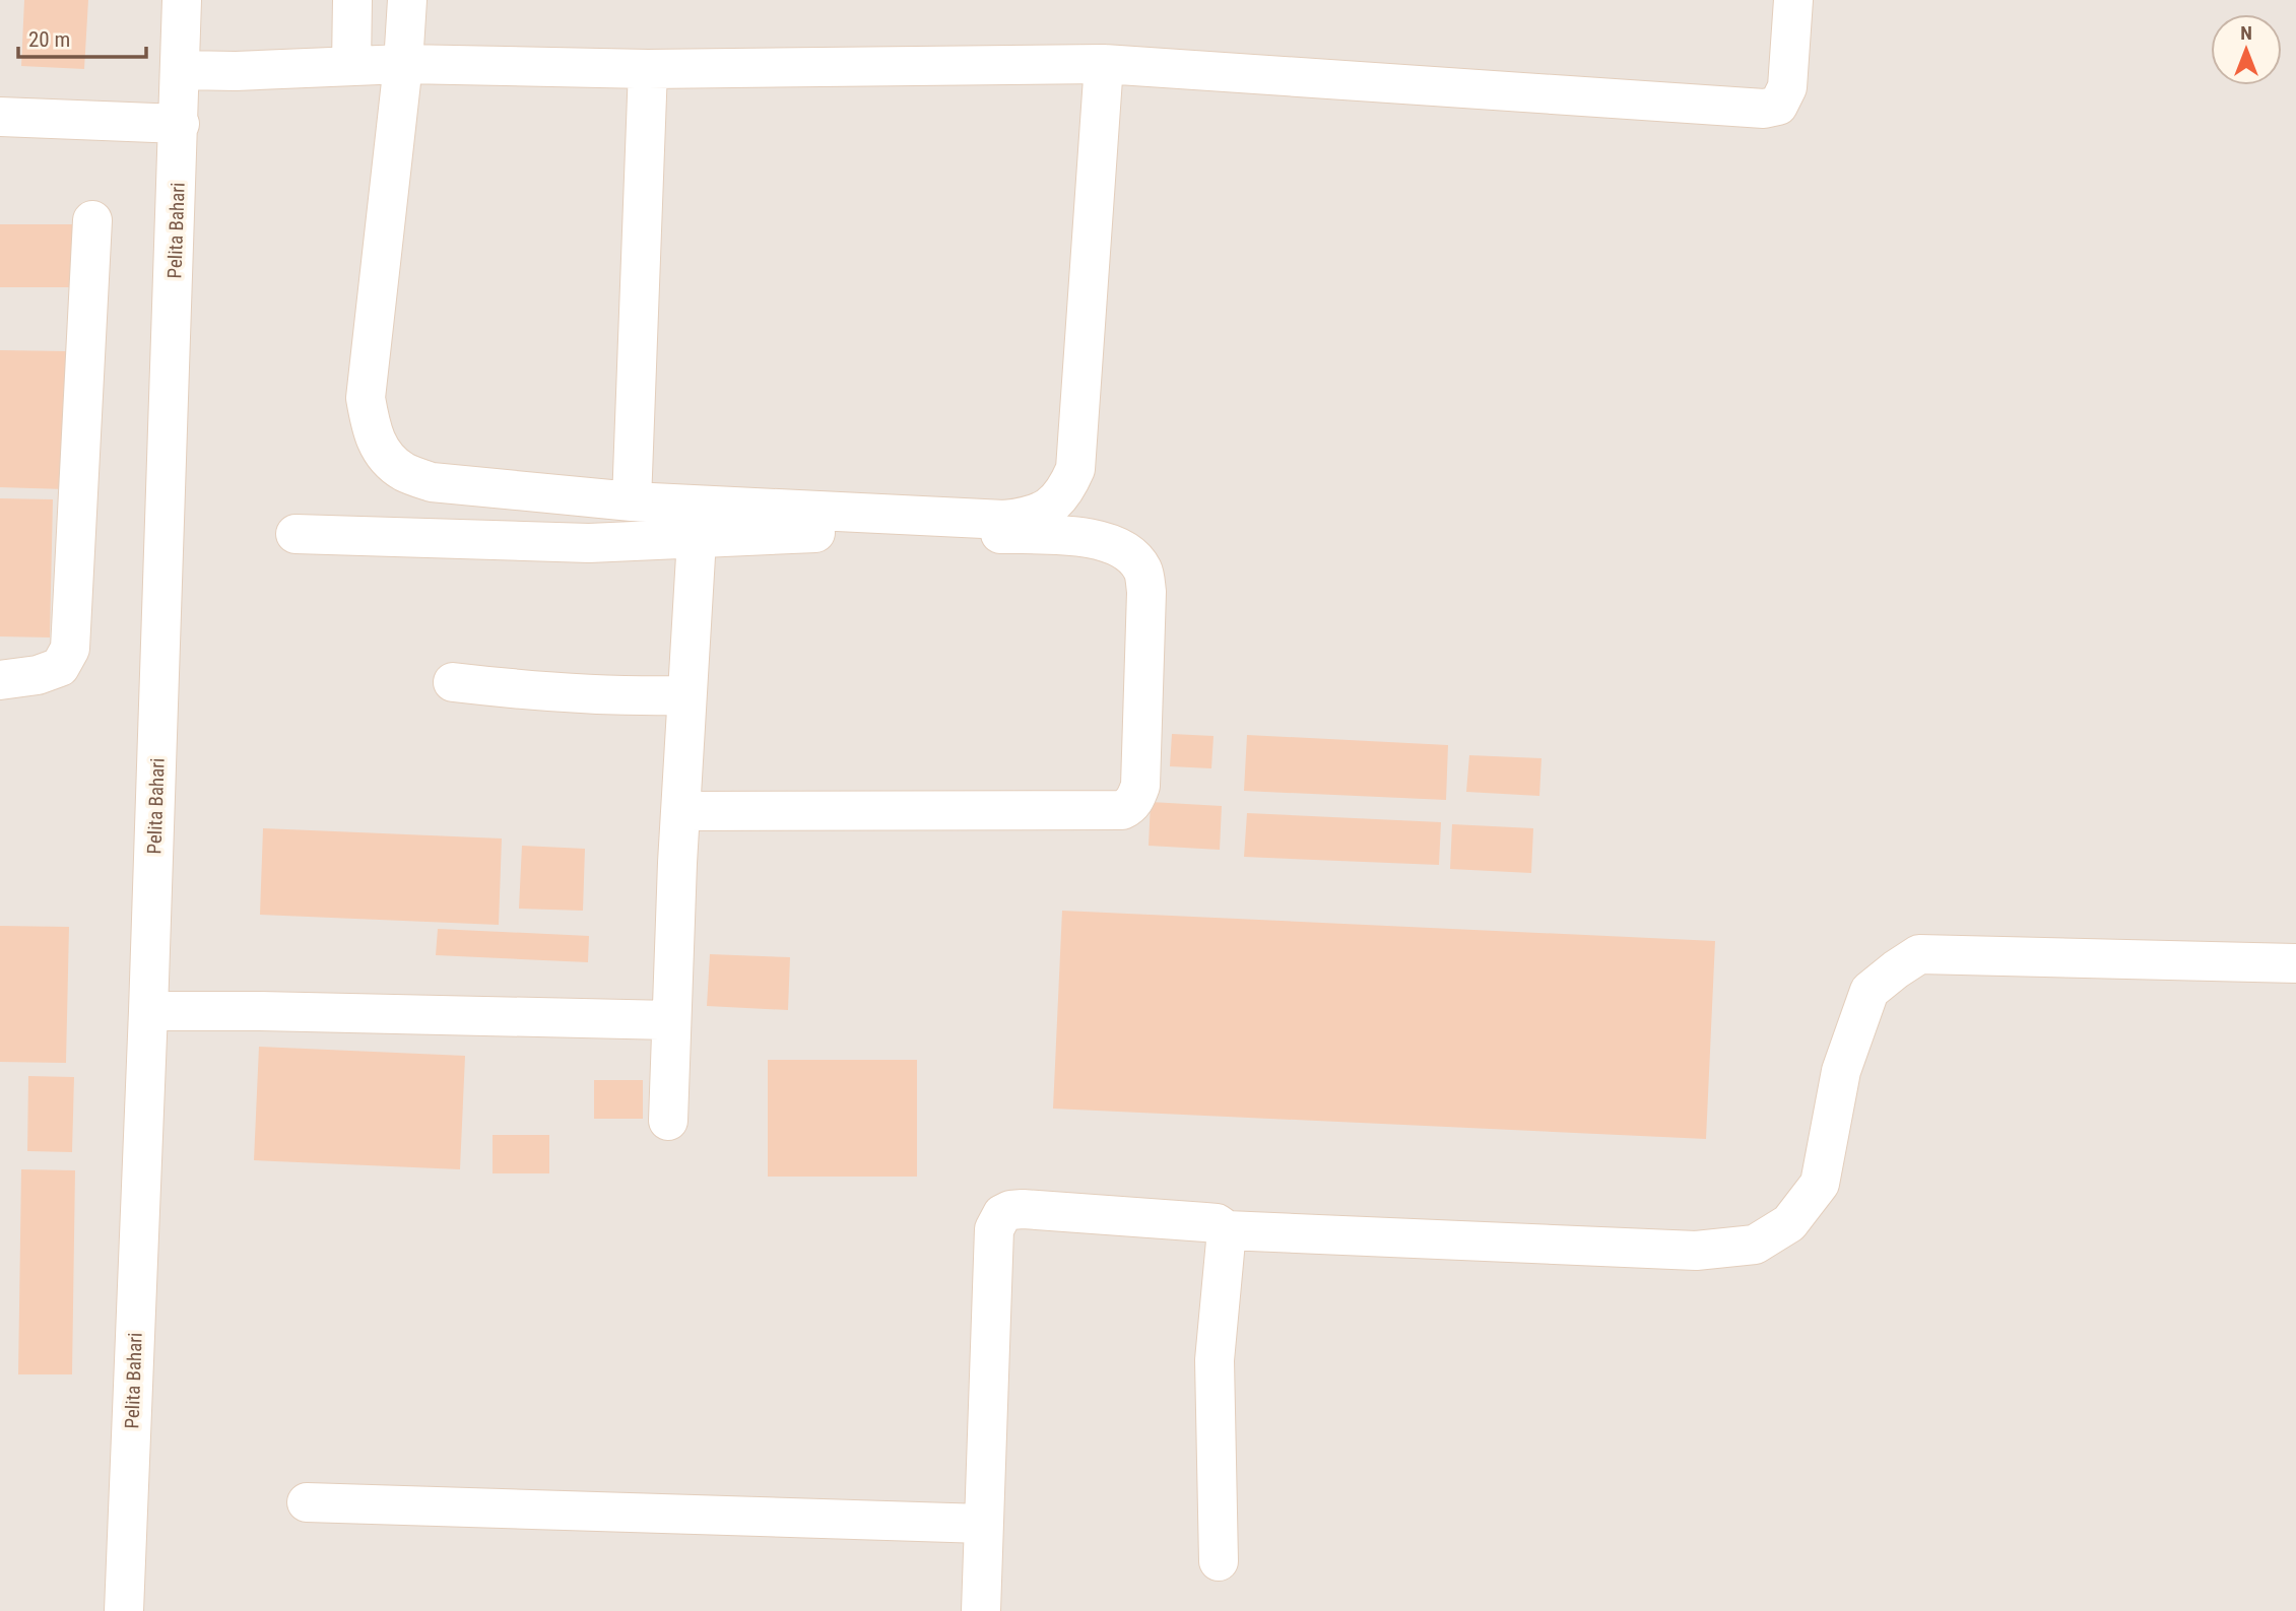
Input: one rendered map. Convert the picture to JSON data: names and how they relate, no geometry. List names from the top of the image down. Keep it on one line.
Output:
{"streets":{"lane":["Pelita Bahari"]},"scale_bar":"20 m","north":"top"}
